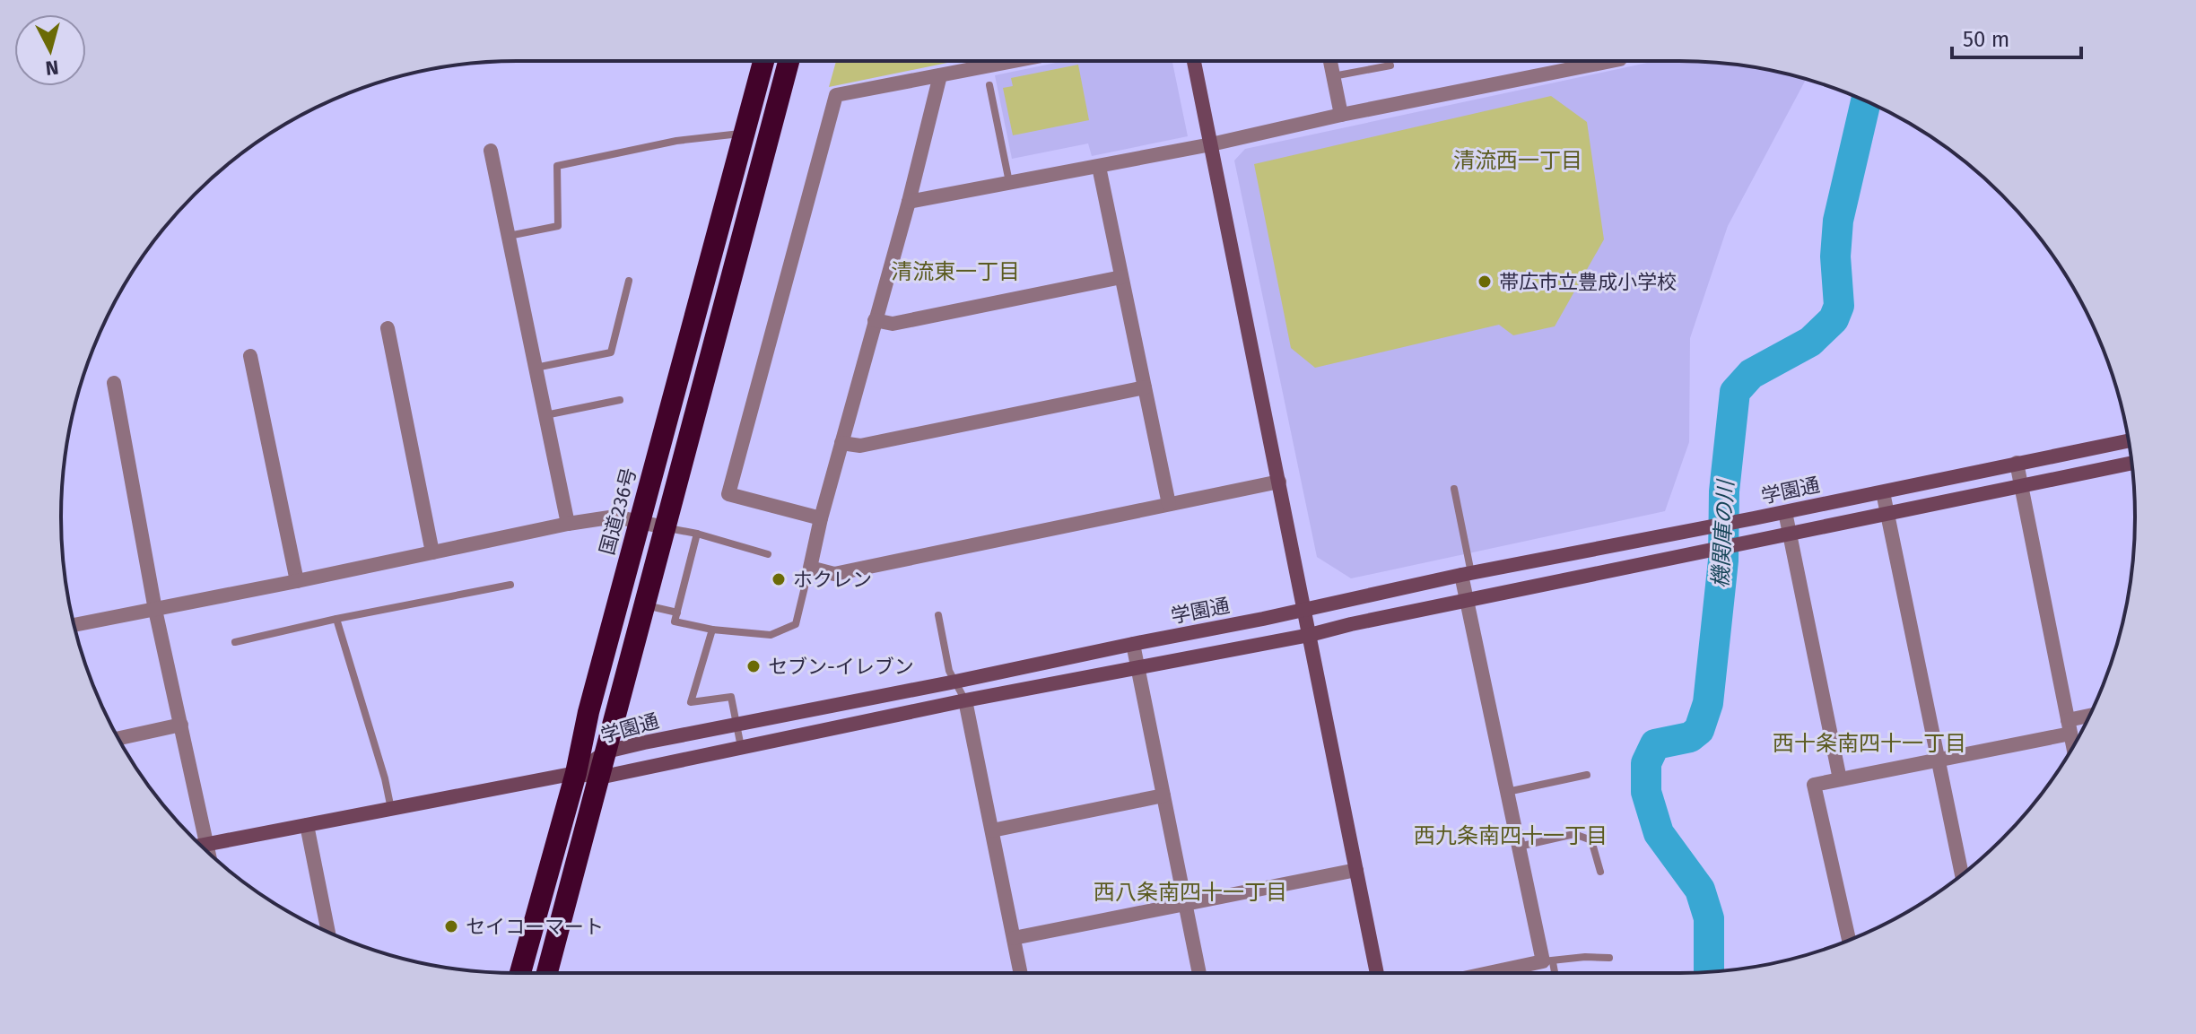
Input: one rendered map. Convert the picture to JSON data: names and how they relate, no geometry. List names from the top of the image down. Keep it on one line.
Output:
{"streets":{"highway":["国道236号"],"street":["学園通"]},"crossings":[["学園通","国道236号"]],"districts":["清流西一丁目","清流東一丁目","西十条南四十一丁目","西九条南四十一丁目","西八条南四十一丁目"],"water":["機関庫の川"],"places":["帯広市立豊成小学校","ホクレン","セブン-イレブン","セイコーマート"],"scale_bar":"50 m","north":"bottom"}
